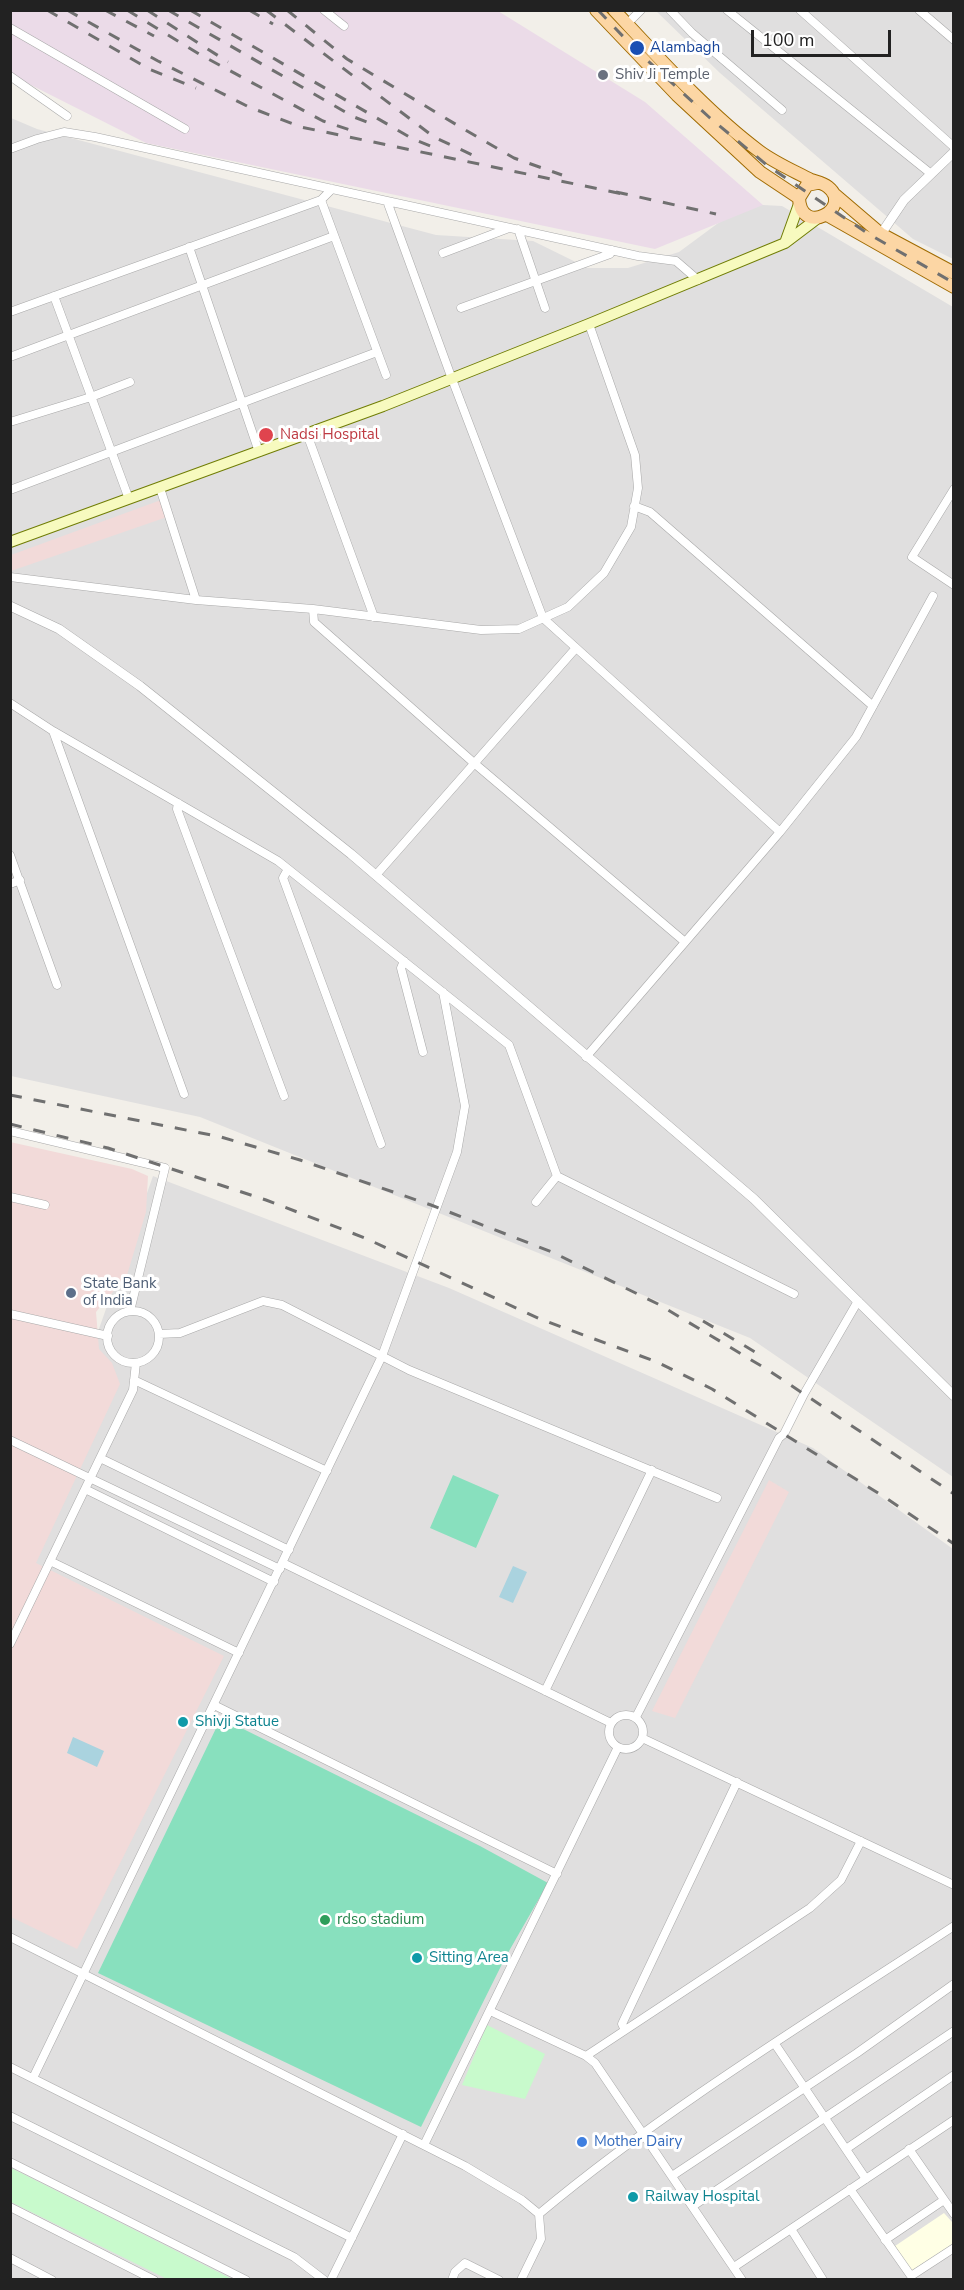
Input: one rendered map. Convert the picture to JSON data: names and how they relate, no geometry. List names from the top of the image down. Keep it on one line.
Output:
{"places":["Alambagh","Shiv Ji Temple","Nadsi Hospital","State Bank of India","Shivji Statue","rdso stadium","Sitting Area","Mother Dairy","Railway Hospital"],"scale_bar":"100 m"}
